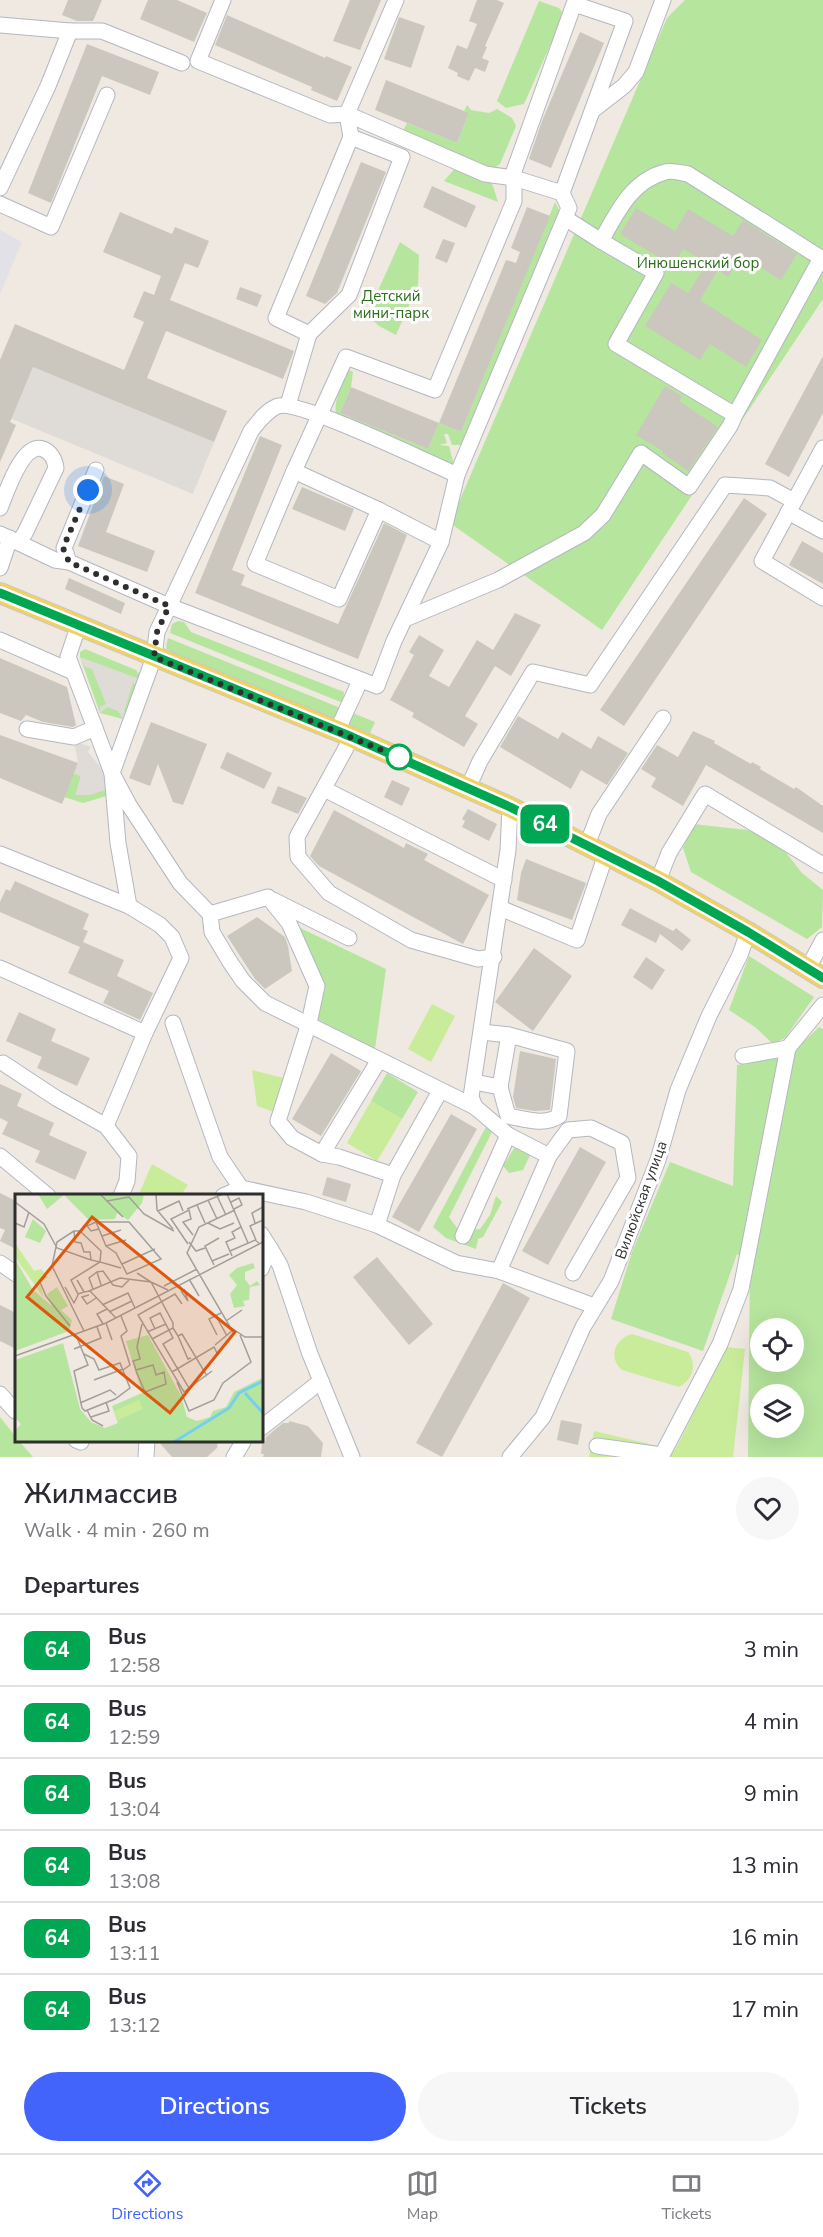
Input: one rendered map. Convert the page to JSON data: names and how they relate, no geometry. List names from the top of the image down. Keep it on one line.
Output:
{"streets":{"street":["Вилюйская улица"]},"parks":["Инюшенский бор","Детский мини-парк"],"lines":["bus line 64"],"page":{"on_map":"64","heading":[["Жилмассив","Walk · 4 min · 260 m"],"Departures"],"list":[{"mark":"64","name":"Bus","note":"12:58","value":"3 min"},{"mark":"64","name":"Bus","note":"12:59","value":"4 min"},{"mark":"64","name":"Bus","note":"13:04","value":"9 min"},{"mark":"64","name":"Bus","note":"13:08","value":"13 min"},{"mark":"64","name":"Bus","note":"13:11","value":"16 min"},{"mark":"64","name":"Bus","note":"13:12","value":"17 min"}],"buttons":["Directions","Tickets"],"tabs":["Directions","Map","Tickets"]}}
